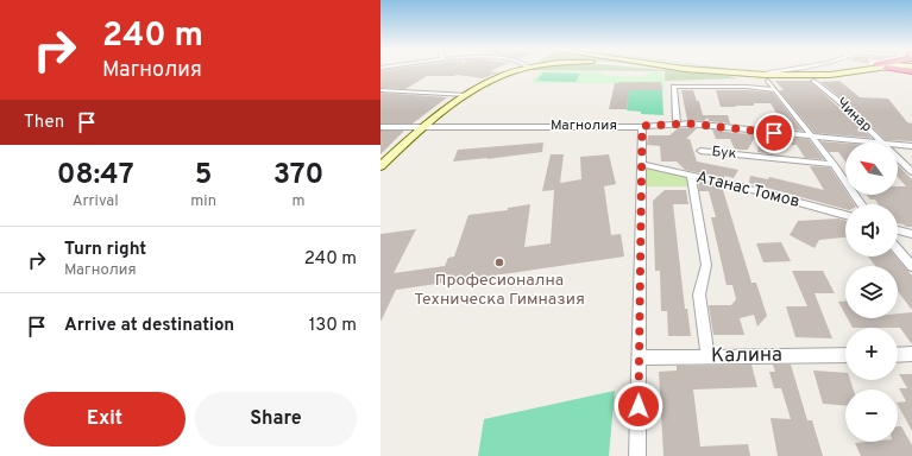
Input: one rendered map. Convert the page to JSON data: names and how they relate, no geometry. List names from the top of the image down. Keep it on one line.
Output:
{"streets":{"street":["Чинар","Магнолия","Бук","Атанас Томов","Калина"]},"places":["Професионална Техническа Гимназия"],"north":"top left","page":{"turn":["240 m","Магнолия"],"then":"Then","map_buttons":["+","−"],"eta":["08:47","Arrival","5","min","370","m"],"list":[{"name":"Turn right","note":"Магнолия","value":"240 m"},{"name":"Arrive at destination","value":"130 m"}],"buttons":["Exit","Share"]}}
